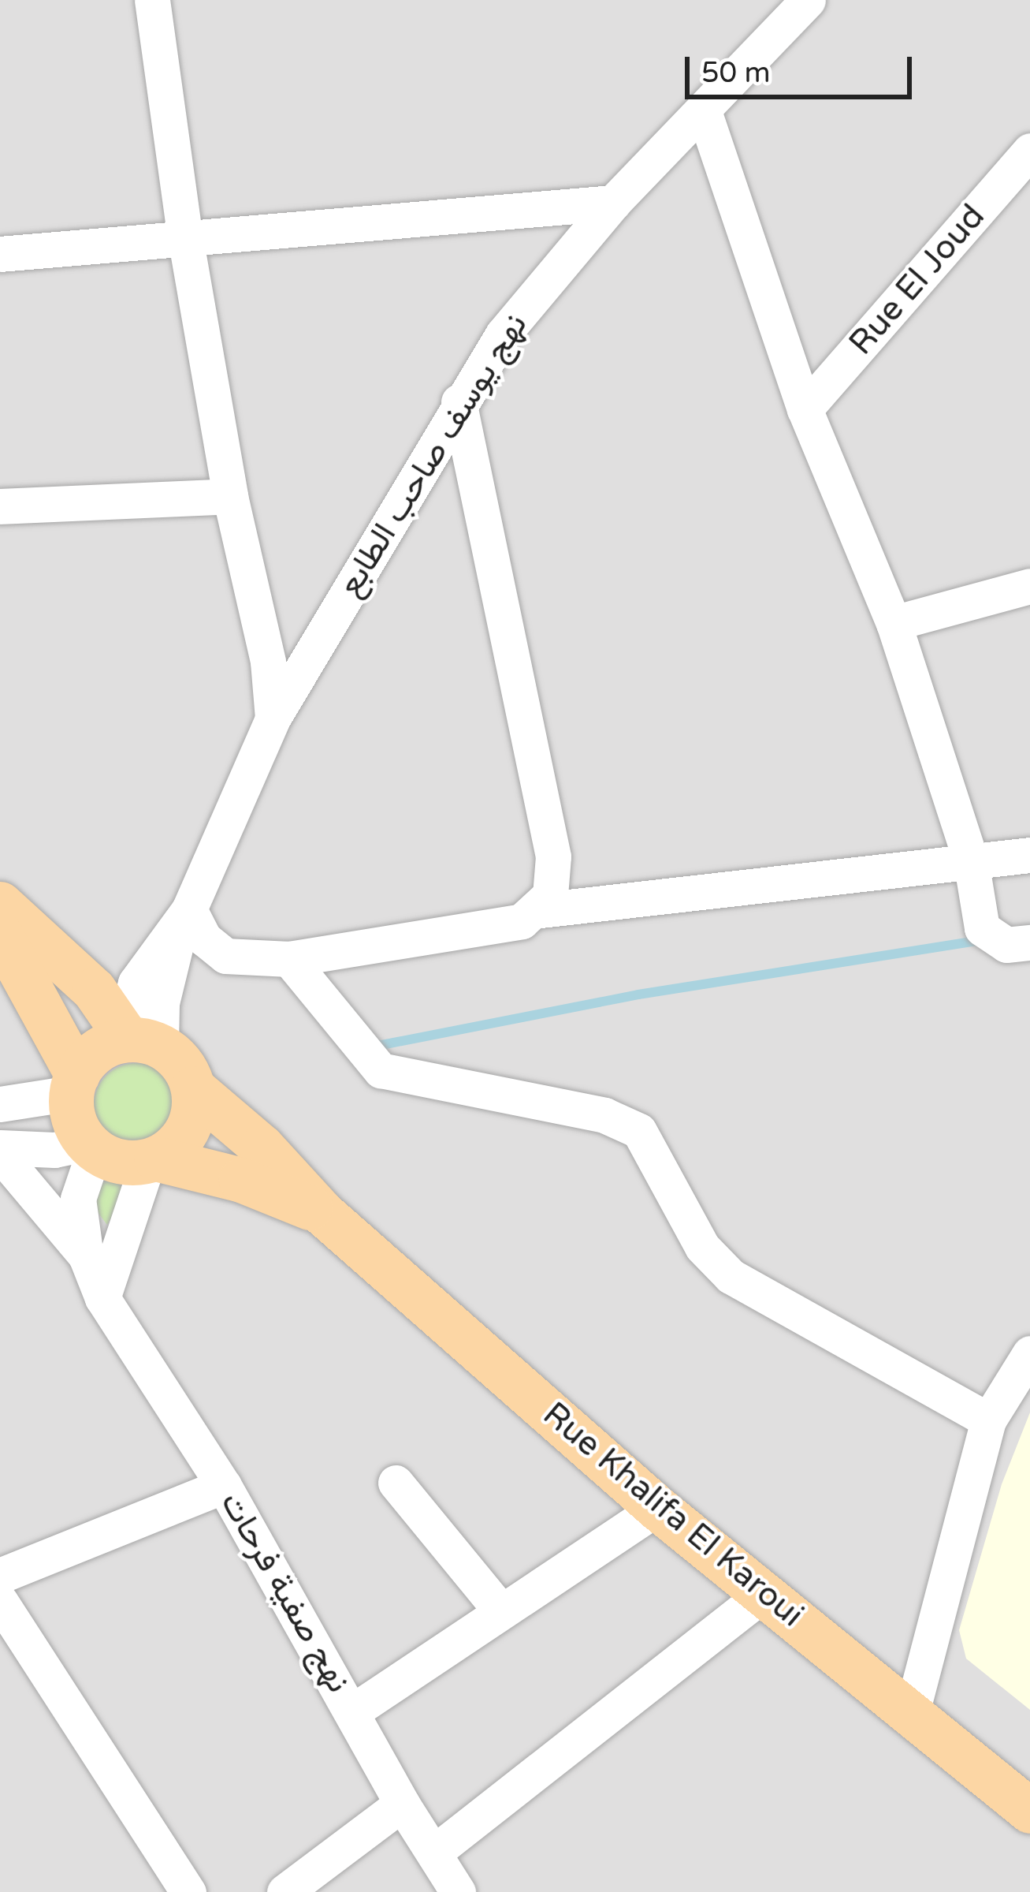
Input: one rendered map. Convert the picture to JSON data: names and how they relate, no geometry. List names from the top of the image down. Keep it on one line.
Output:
{"streets":{"main road":["Rue Khalifa El Karoui"],"street":["Rue El Joud","نهج يوسف صاحب الطابع","نهج صفية فرحات"]},"crossings":[["نهج يوسف صاحب الطابع","Rue Khalifa El Karoui"],["نهج يوسف صاحب الطابع","نهج صفية فرحات"],["Rue Khalifa El Karoui","نهج صفية فرحات"]],"scale_bar":"50 m"}
